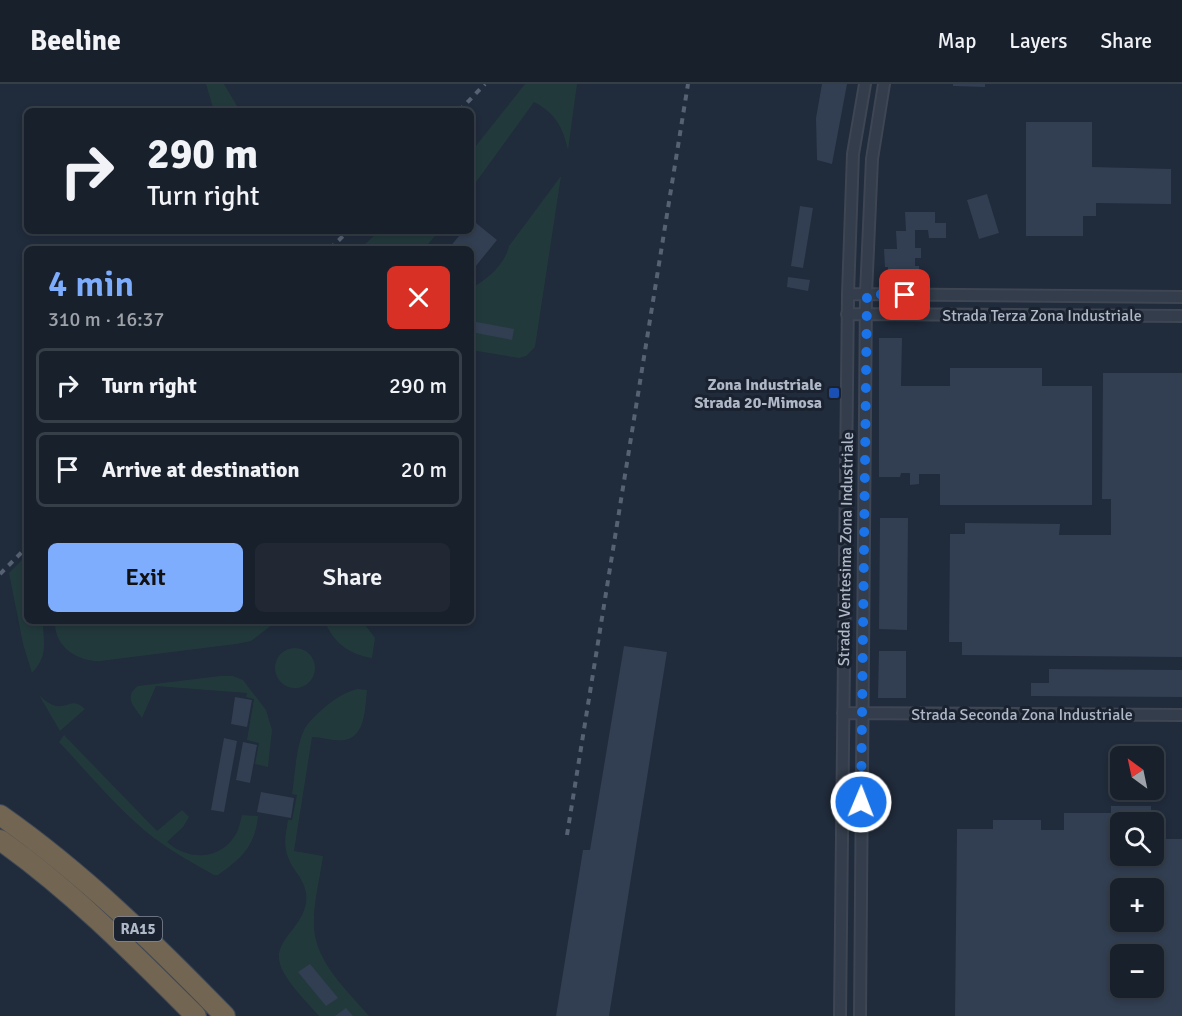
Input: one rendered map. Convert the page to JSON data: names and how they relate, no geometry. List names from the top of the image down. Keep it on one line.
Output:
{"streets":{"highway":["RA15"],"street":["Strada Terza Zona Industriale","Strada Ventesima Zona Industriale","Strada Seconda Zona Industriale"]},"crossings":[["Strada Terza Zona Industriale","Strada Ventesima Zona Industriale"],["Strada Ventesima Zona Industriale","Strada Seconda Zona Industriale"]],"places":{"transit":["Zona Industriale Strada 20-Mimosa"]},"north":"top left","page":{"header":"Beeline","nav":["Map","Layers","Share"],"turn":["290 m","Turn right"],"heading":["4 min","310 m · 16:37"],"list":[{"name":"Turn right","value":"290 m"},{"name":"Arrive at destination","value":"20 m"}],"buttons":["Exit","Share"],"map_buttons":["+","−"]}}
